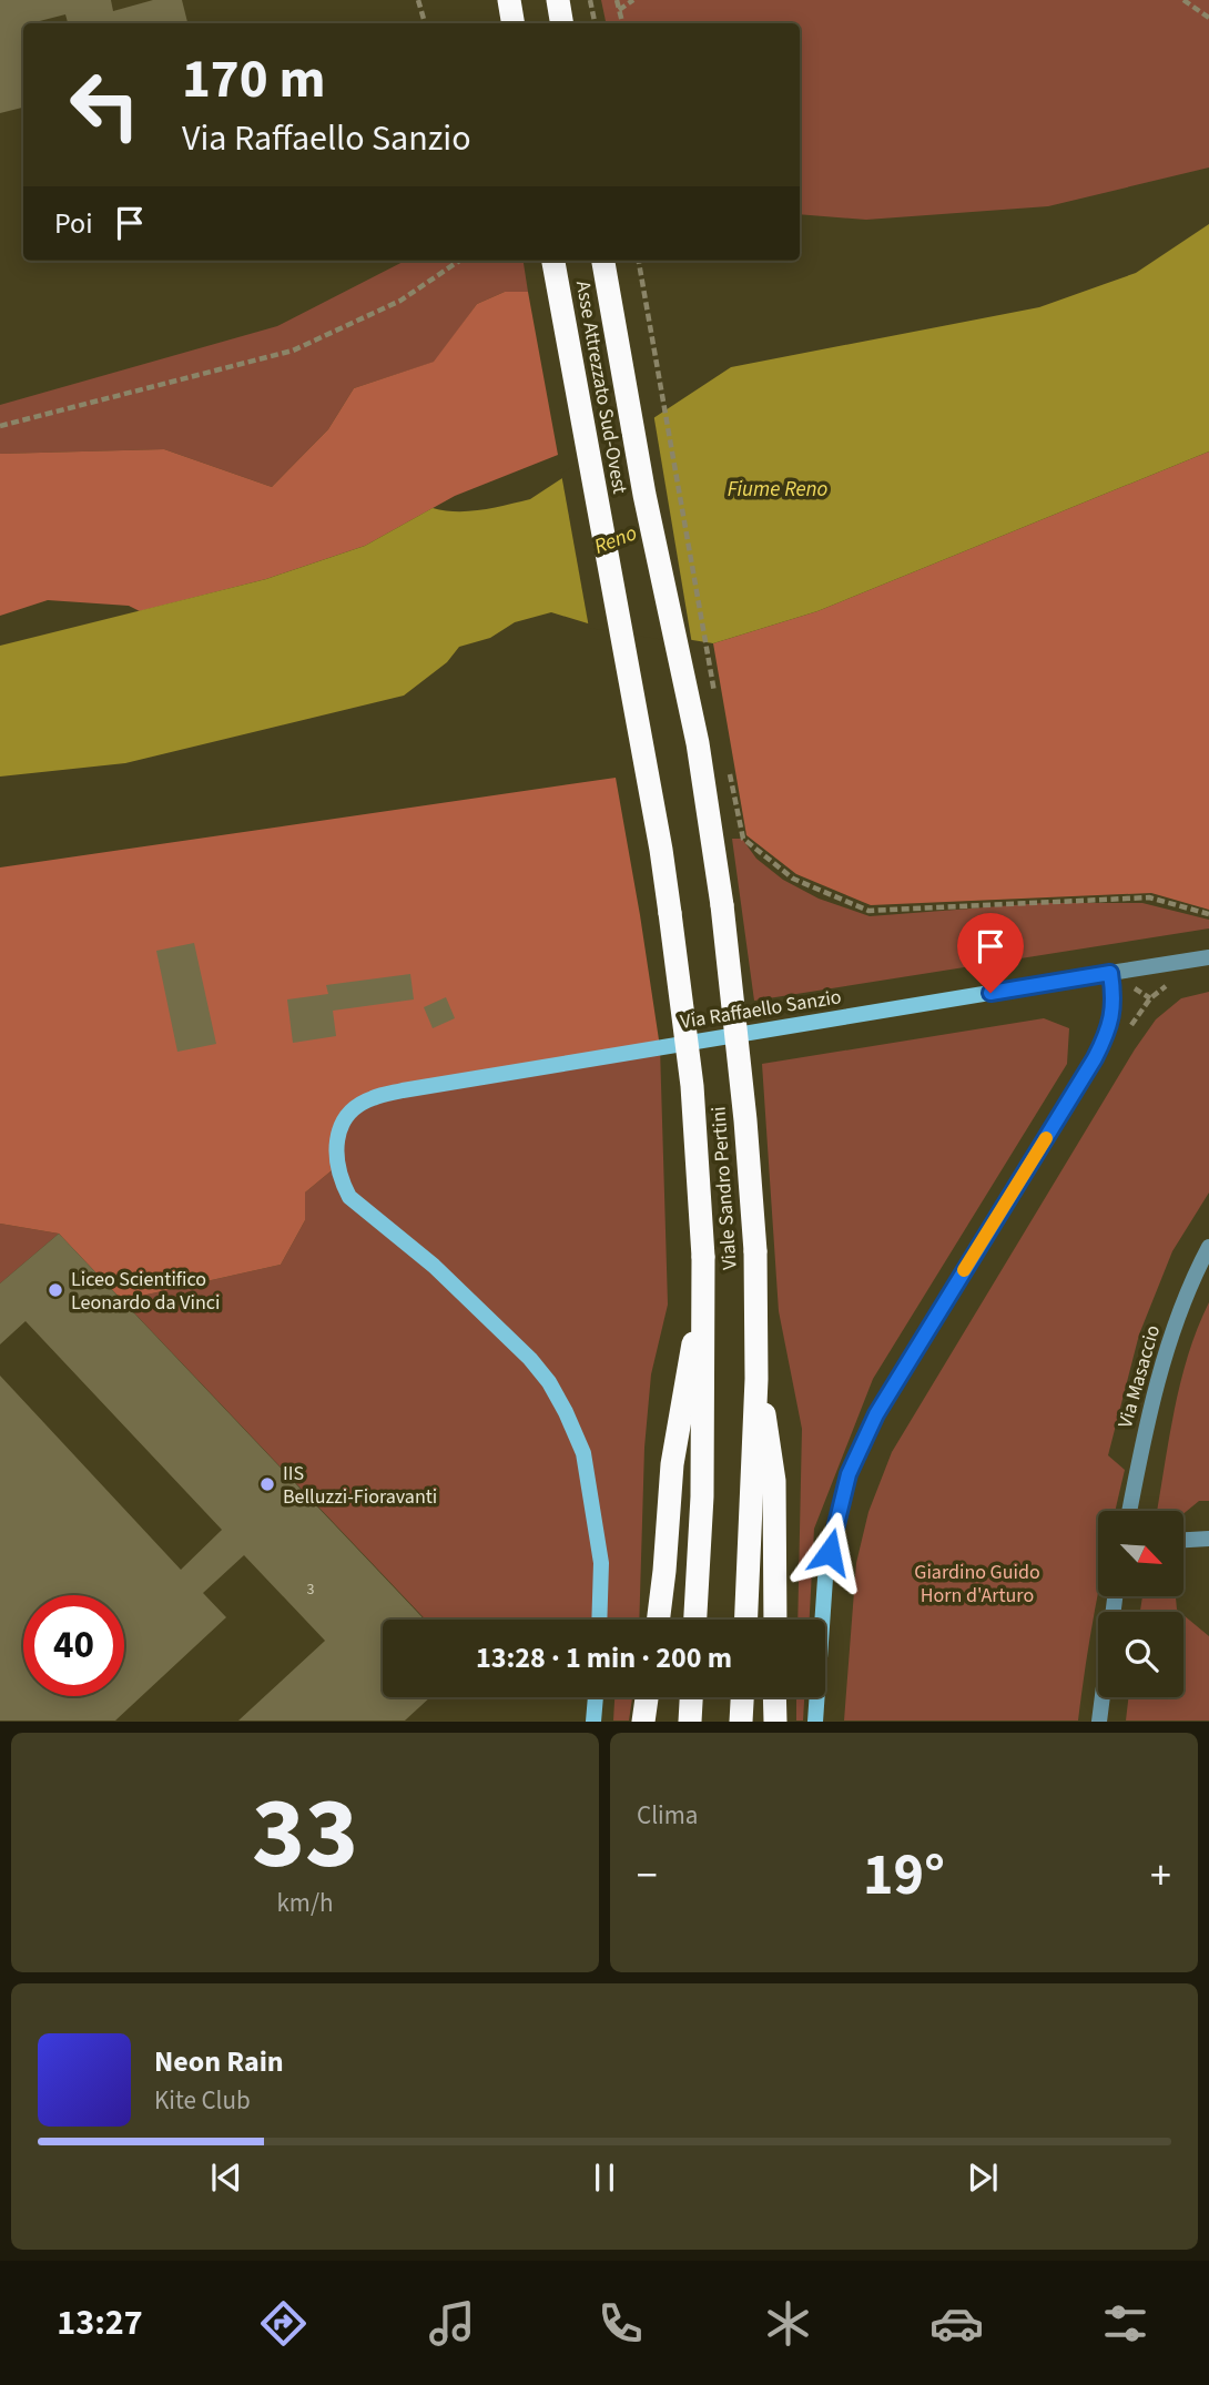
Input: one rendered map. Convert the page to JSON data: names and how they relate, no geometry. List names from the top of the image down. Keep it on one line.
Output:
{"streets":{"highway":["Asse Attrezzato Sud-Ovest","Viale Sandro Pertini"],"street":["Via Raffaello Sanzio","Via Masaccio"]},"crossings":[["Asse Attrezzato Sud-Ovest","Viale Sandro Pertini"]],"water":["Fiume Reno","Reno"],"parks":["Giardino Guido Horn d'Arturo"],"places":["Liceo Scientifico Leonardo da Vinci","IIS Belluzzi-Fioravanti"],"house_numbers":["3"],"north":"bottom right","page":{"turn":["170 m","Via Raffaello Sanzio"],"then":"Poi","limit":"40","trip":"13:28 · 1 min · 200 m","tile":[["33","km/h"],"Clima"],"heat":["−","19°","+"],"song":["Neon Rain","Kite Club"],"tabs":"13:27"}}
